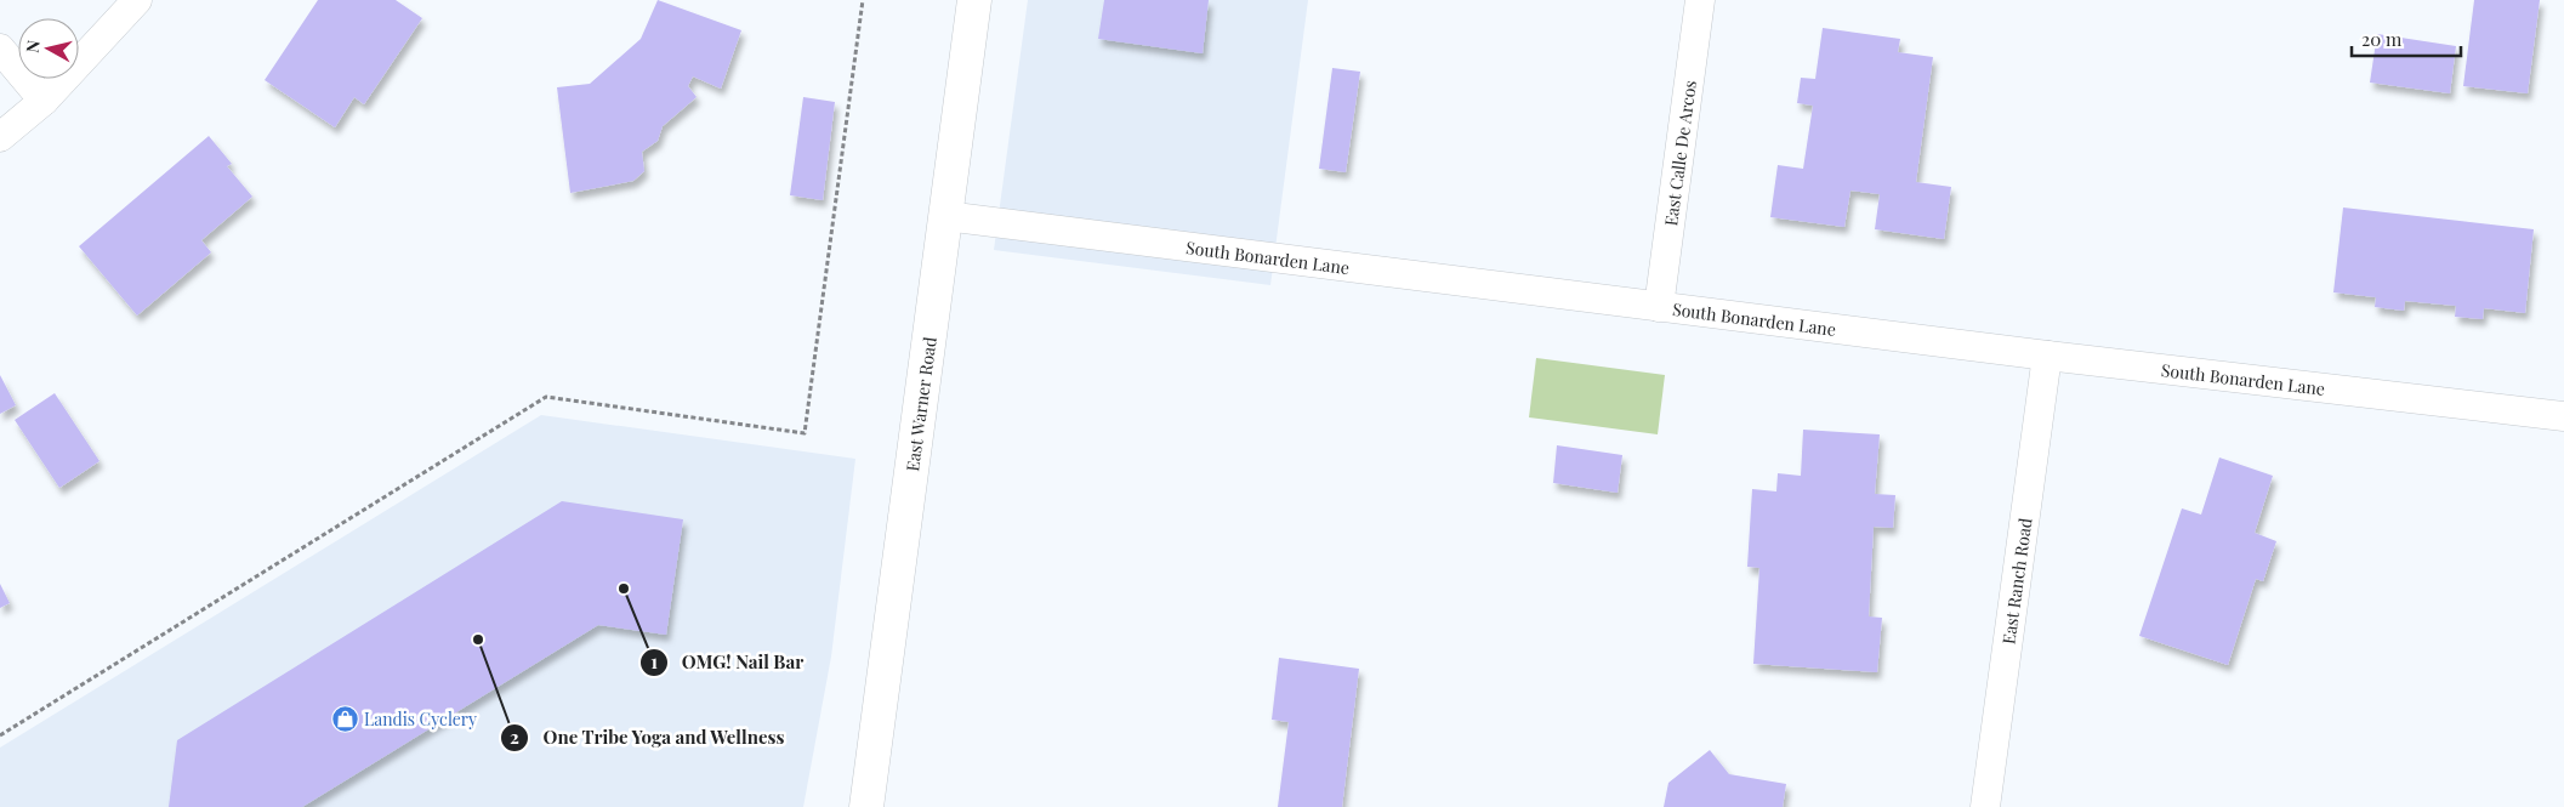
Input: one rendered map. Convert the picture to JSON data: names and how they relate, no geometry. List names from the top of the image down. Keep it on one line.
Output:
{"streets":{"main road":["East Warner Road"],"street":["East Calle De Arcos","South Bonarden Lane","East Ranch Road"]},"crossings":[["East Calle De Arcos","South Bonarden Lane"],["South Bonarden Lane","East Warner Road"],["South Bonarden Lane","East Ranch Road"]],"places":{"other":["OMG! Nail Bar","One Tribe Yoga and Wellness"],"shop":["Landis Cyclery"]},"scale_bar":"20 m","north":"left"}
